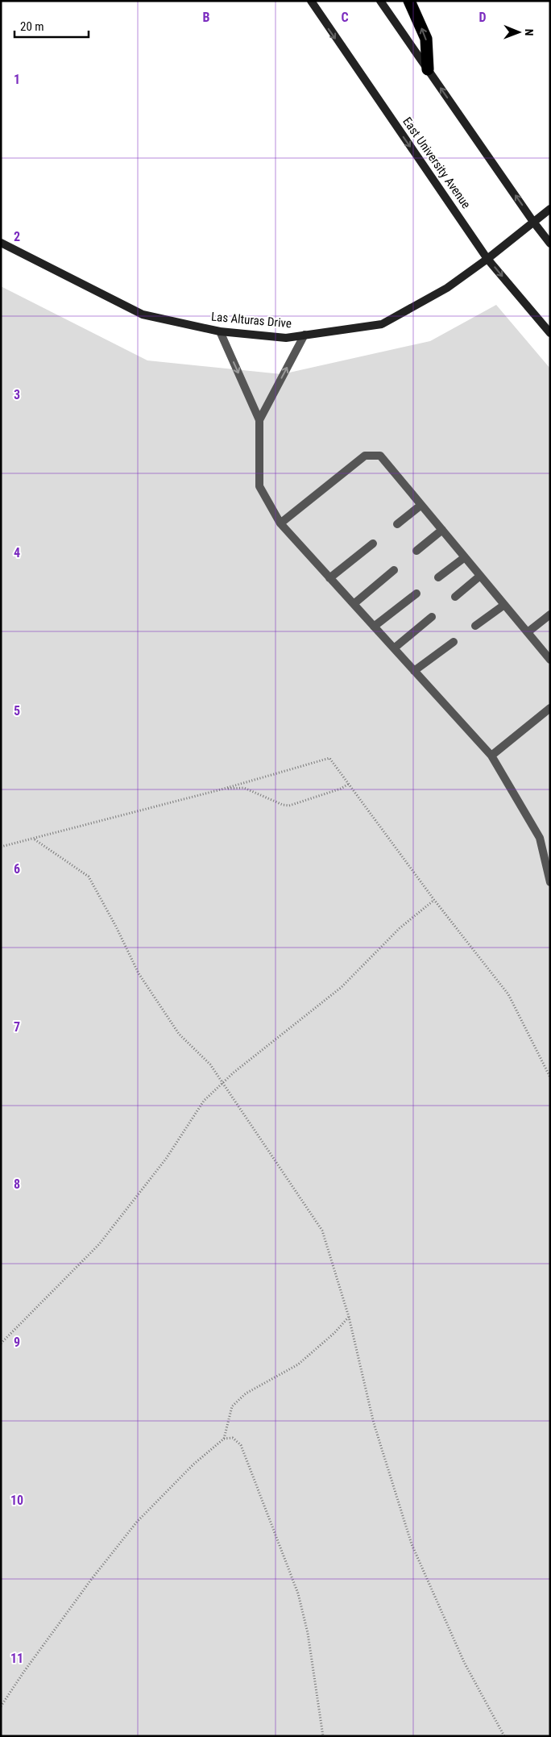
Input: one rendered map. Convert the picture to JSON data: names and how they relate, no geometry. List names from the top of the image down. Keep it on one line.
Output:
{"streets":{"main road":["East University Avenue","Las Alturas Drive"]},"crossings":[["East University Avenue","Las Alturas Drive"]],"scale_bar":"20 m","north":"right","grid":{"columns":["B","C","D"],"rows":["1","2","3","4","5","6","7","8","9","10","11"]}}
